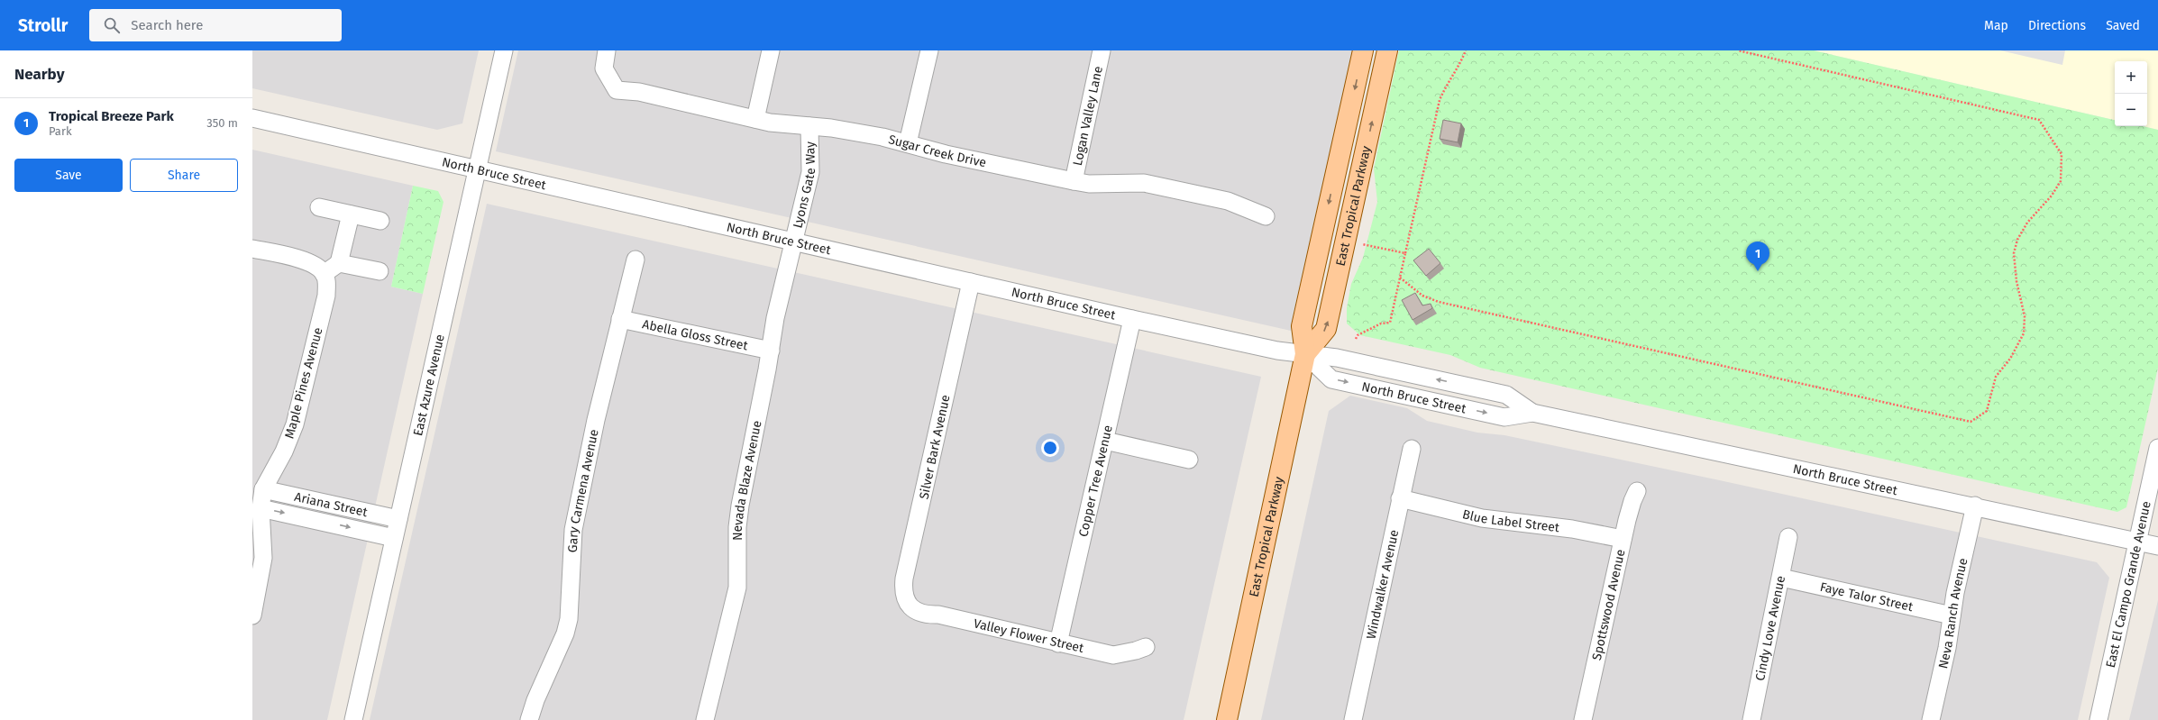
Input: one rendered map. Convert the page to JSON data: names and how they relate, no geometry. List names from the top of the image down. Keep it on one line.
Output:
{"streets":{"main road":["East Tropical Parkway"],"street":["Logan Valley Lane","Sugar Creek Drive","North Bruce Street","Lyons Gate Way","Abella Gloss Street","Maple Pines Avenue","East Azure Avenue","Silver Bark Avenue","Nevada Blaze Avenue","Copper Tree Avenue","Gary Carmena Avenue","Ariana Street","Blue Label Street","East El Campo Grande Avenue","Windwalker Avenue","Faye Talor Street","Spottswood Avenue","Neva Ranch Avenue","Cindy Love Avenue","Valley Flower Street"]},"crossings":[["Logan Valley Lane","Sugar Creek Drive"],["Sugar Creek Drive","Lyons Gate Way"],["North Bruce Street","Lyons Gate Way"],["North Bruce Street","East Tropical Parkway"],["North Bruce Street","East Azure Avenue"],["North Bruce Street","Silver Bark Avenue"],["North Bruce Street","Nevada Blaze Avenue"],["North Bruce Street","Copper Tree Avenue"],["North Bruce Street","East El Campo Grande Avenue"],["North Bruce Street","Neva Ranch Avenue"],["Lyons Gate Way","Nevada Blaze Avenue"],["Abella Gloss Street","Nevada Blaze Avenue"],["Abella Gloss Street","Gary Carmena Avenue"],["Maple Pines Avenue","Ariana Street"],["East Azure Avenue","Ariana Street"],["Silver Bark Avenue","Valley Flower Street"],["Copper Tree Avenue","Valley Flower Street"],["Blue Label Street","Windwalker Avenue"],["Blue Label Street","Spottswood Avenue"],["Faye Talor Street","Neva Ranch Avenue"],["Faye Talor Street","Cindy Love Avenue"]],"page":{"header":"Strollr","search":"Search here","nav":["Map","Directions","Saved"],"heading":"Nearby","map_buttons":["+","−"],"list":[{"mark":"1","name":"Tropical Breeze Park","note":"Park","value":"350 m"}],"buttons":["Save","Share"],"pins":"1"}}
